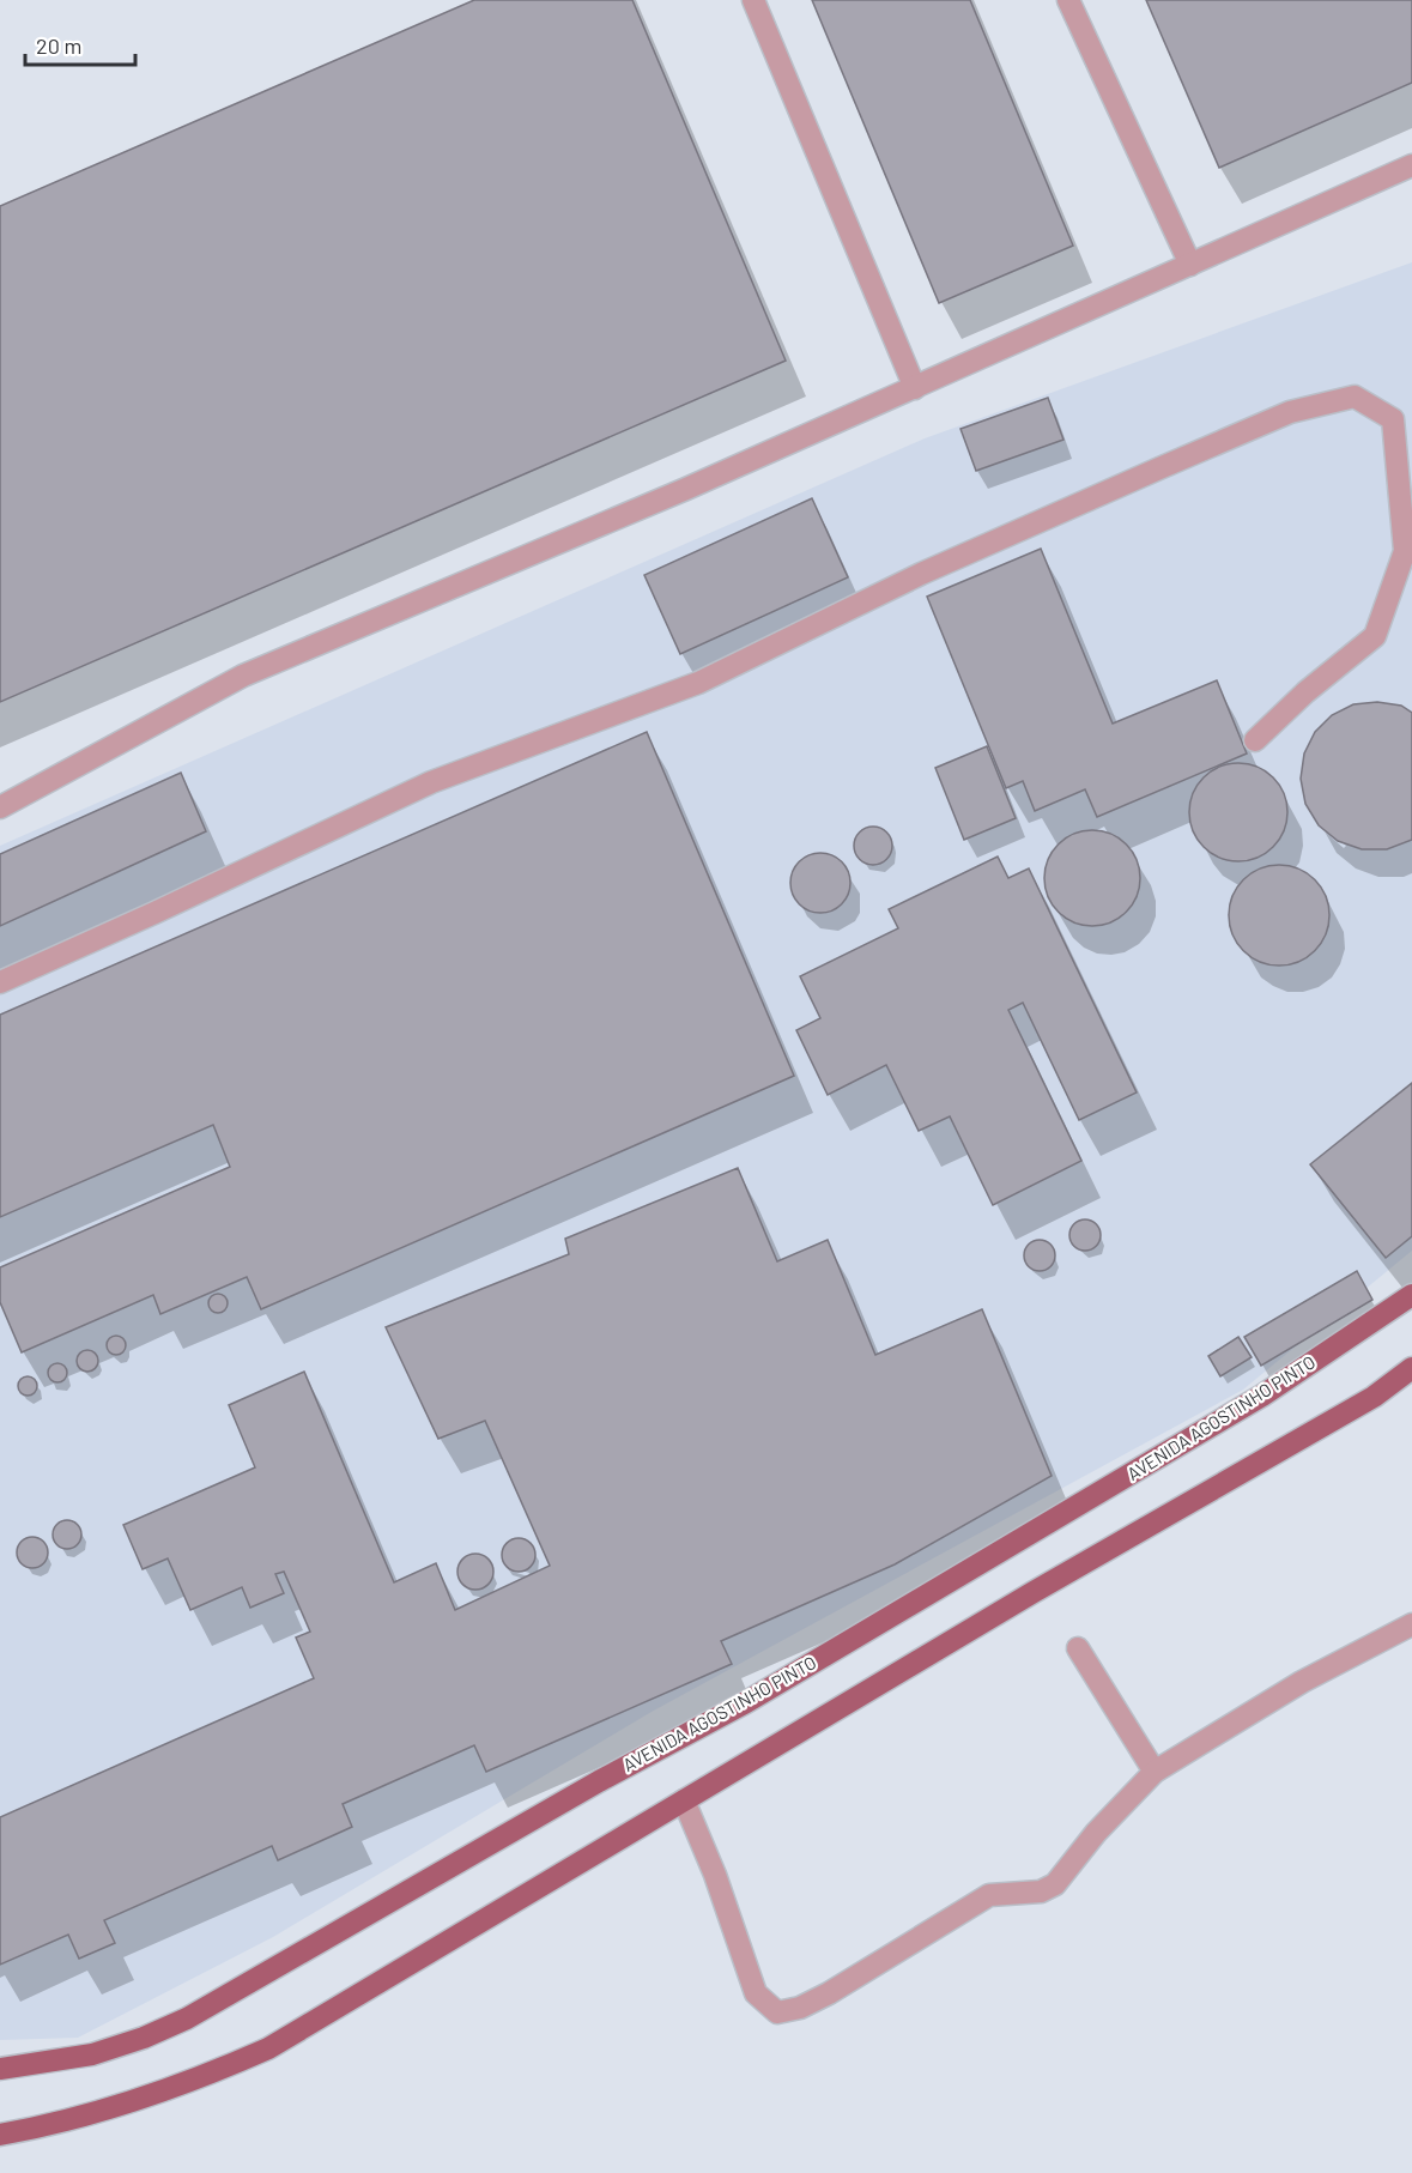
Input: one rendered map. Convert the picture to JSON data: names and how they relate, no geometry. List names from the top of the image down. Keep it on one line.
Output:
{"streets":{"main road":["AVENIDA AGOSTINHO PINTO"]},"scale_bar":"20 m"}
